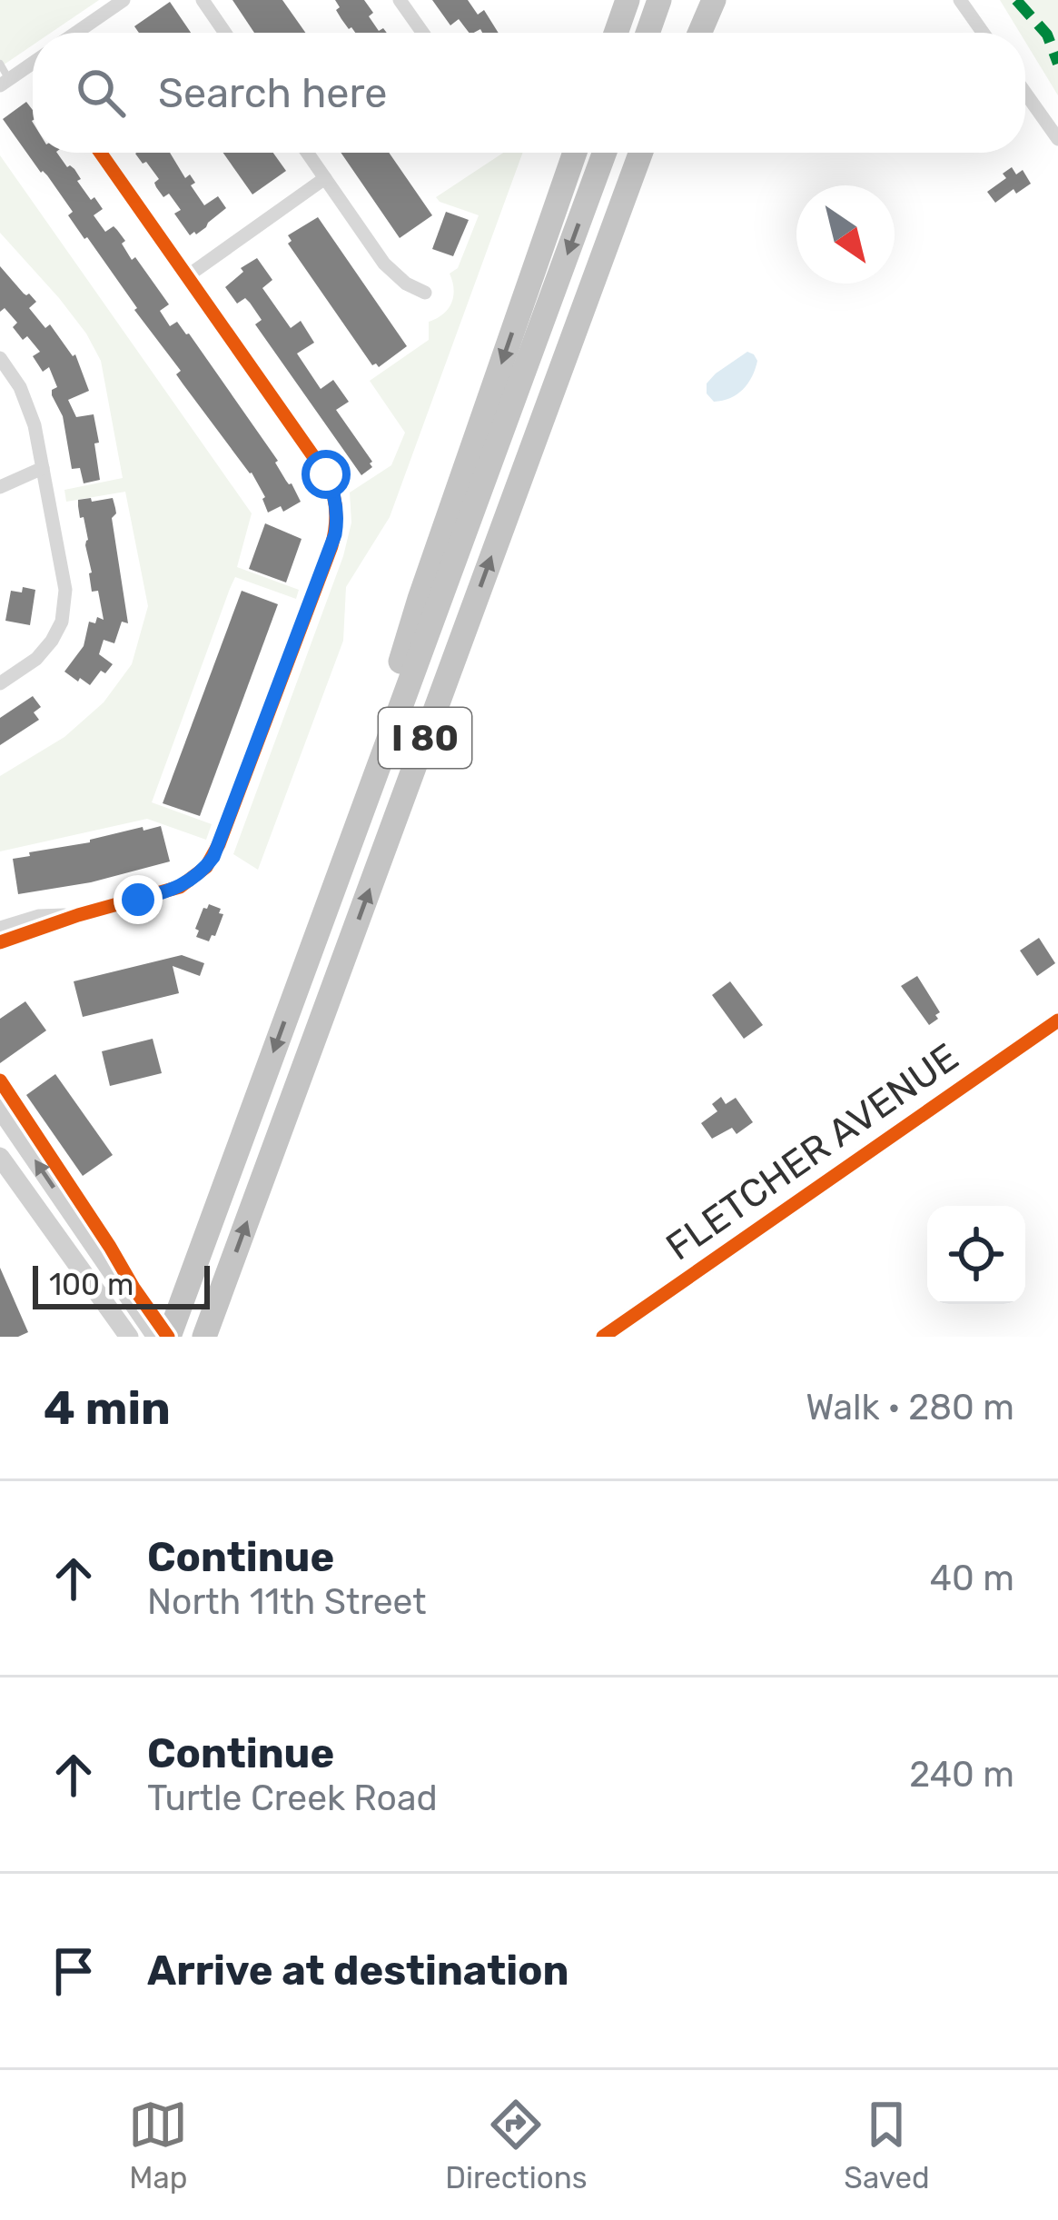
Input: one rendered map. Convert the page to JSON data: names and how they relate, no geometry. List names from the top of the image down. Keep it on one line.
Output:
{"streets":{"highway":["I 80"],"street":["FLETCHER AVENUE"]},"scale_bar":"100 m","north":"bottom right","page":{"search":"Search here","scale":"100 m","heading":["4 min","Walk · 280 m"],"list":[["Continue","North 11th Street","40 m"],["Continue","Turtle Creek Road","240 m"],"Arrive at destination"],"nav":["Map","Directions","Saved"]}}
